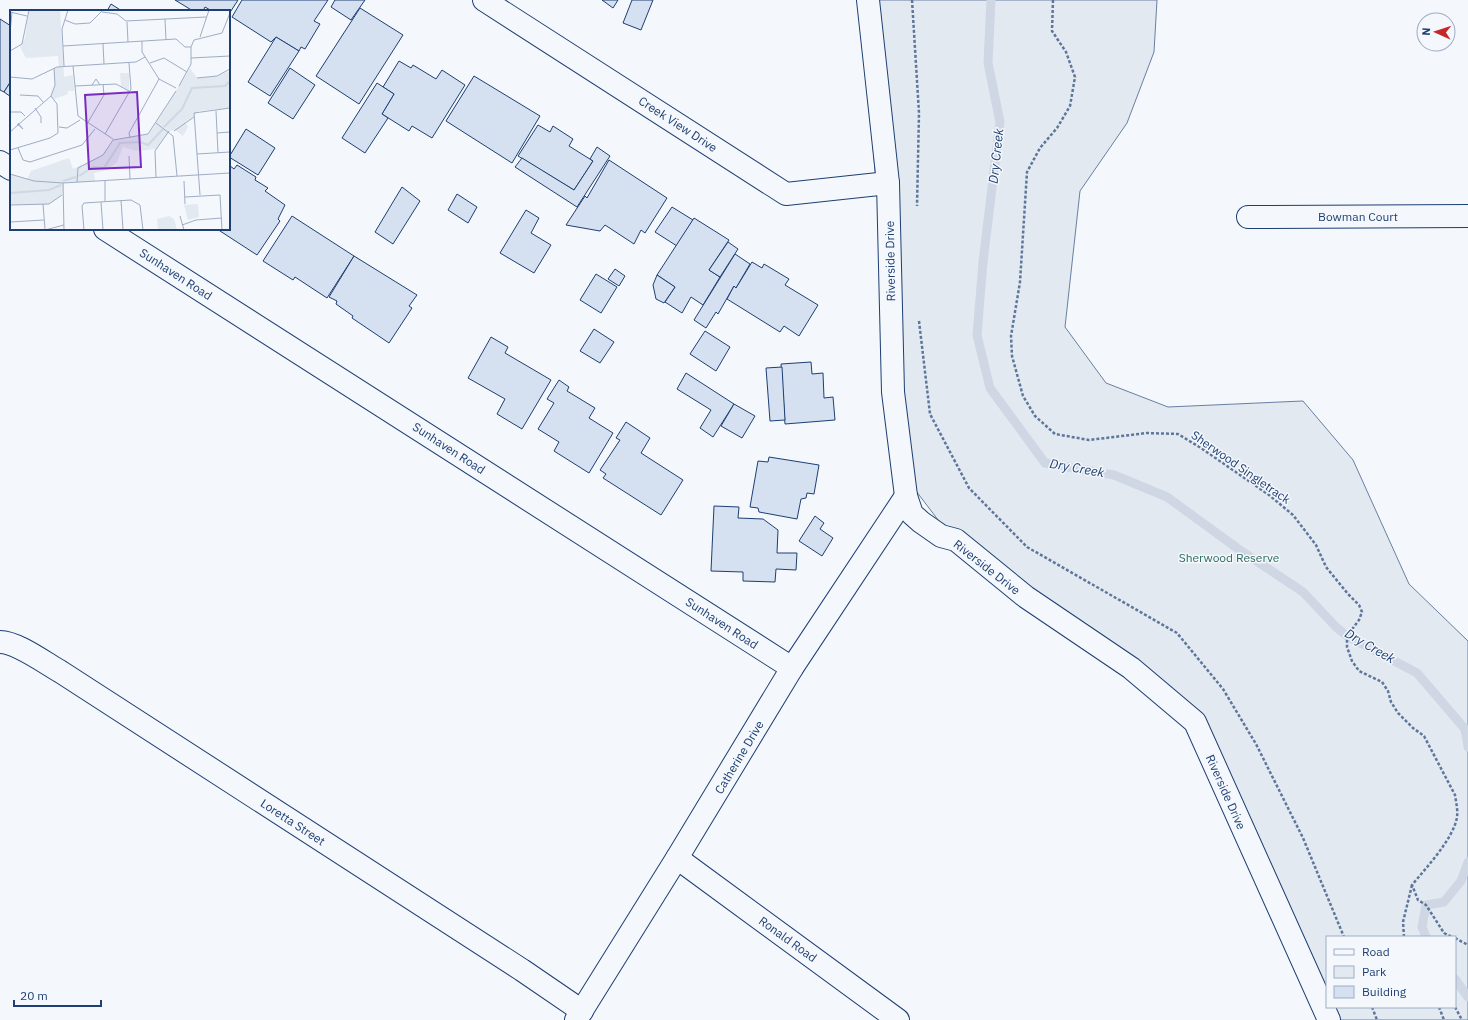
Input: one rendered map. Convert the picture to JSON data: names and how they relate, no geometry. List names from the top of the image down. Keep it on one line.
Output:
{"streets":{"street":["Creek View Drive","Bowman Court","Riverside Drive","Sunhaven Road","Catherine Drive","Loretta Street","Ronald Road"],"path":["Sherwood Singletrack"]},"crossings":[["Creek View Drive","Riverside Drive"],["Riverside Drive","Catherine Drive"],["Sunhaven Road","Catherine Drive"],["Catherine Drive","Loretta Street"],["Catherine Drive","Ronald Road"]],"water":["Dry Creek"],"parks":["Sherwood Reserve"],"legend":["Road","Park","Building"],"scale_bar":"20 m","north":"left"}
